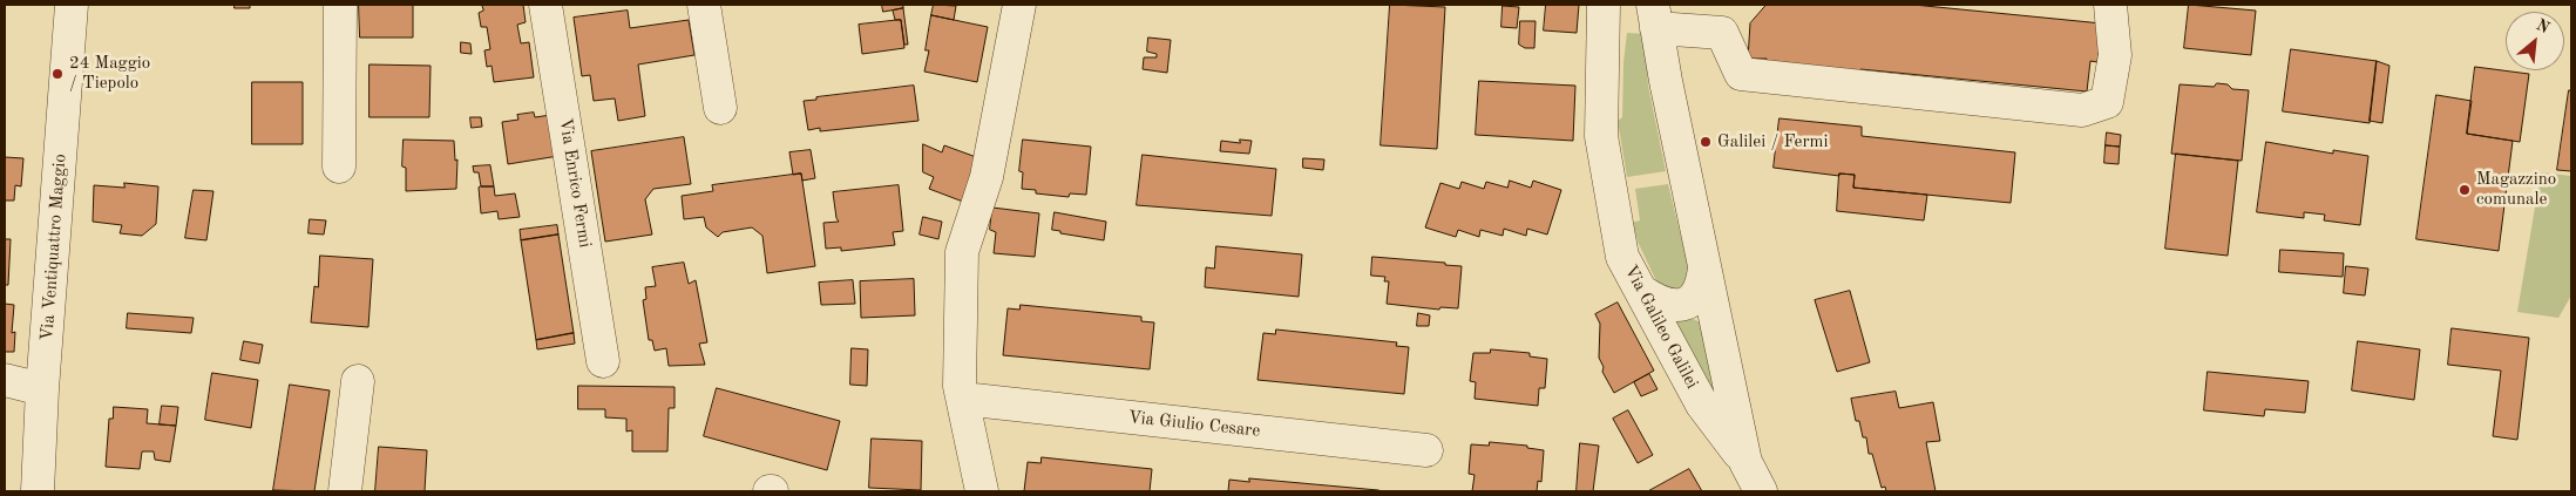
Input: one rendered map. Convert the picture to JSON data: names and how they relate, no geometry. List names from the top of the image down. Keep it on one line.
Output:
{"streets":{"street":["Via Enrico Fermi","Via Ventiquattro Maggio","Via Galileo Galilei","Via Giulio Cesare"]},"places":["24 Maggio / Tiepolo","Galilei / Fermi","Magazzino comunale"],"north":"top right"}
